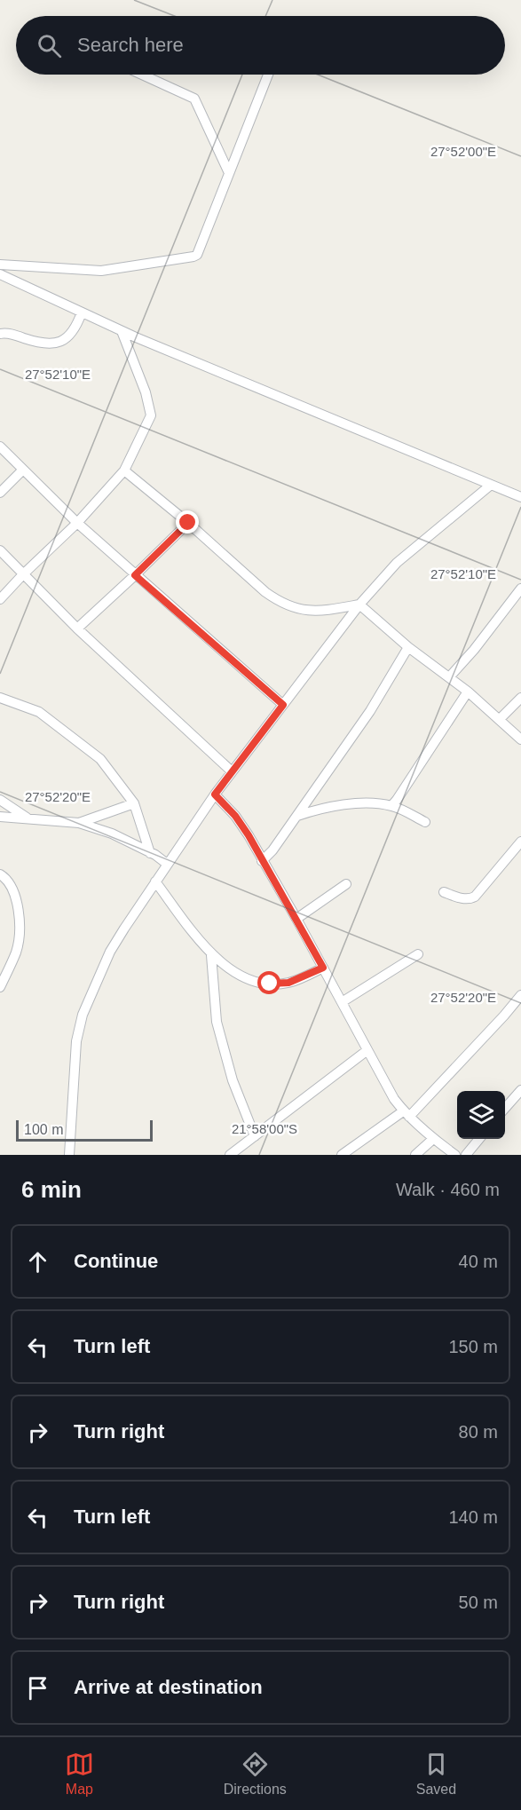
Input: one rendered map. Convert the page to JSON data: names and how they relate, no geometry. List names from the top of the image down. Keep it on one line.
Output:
{"scale_bar":"100 m","page":{"search":"Search here","scale":"100 m","heading":["6 min","Walk · 460 m"],"list":[["Continue","40 m"],["Turn left","150 m"],["Turn right","80 m"],["Turn left","140 m"],["Turn right","50 m"],"Arrive at destination"],"nav":["Map","Directions","Saved"]},"coordinates":["27°52'00\"E","27°52'10\"E","27°52'20\"E","21°58'00\"S"]}
